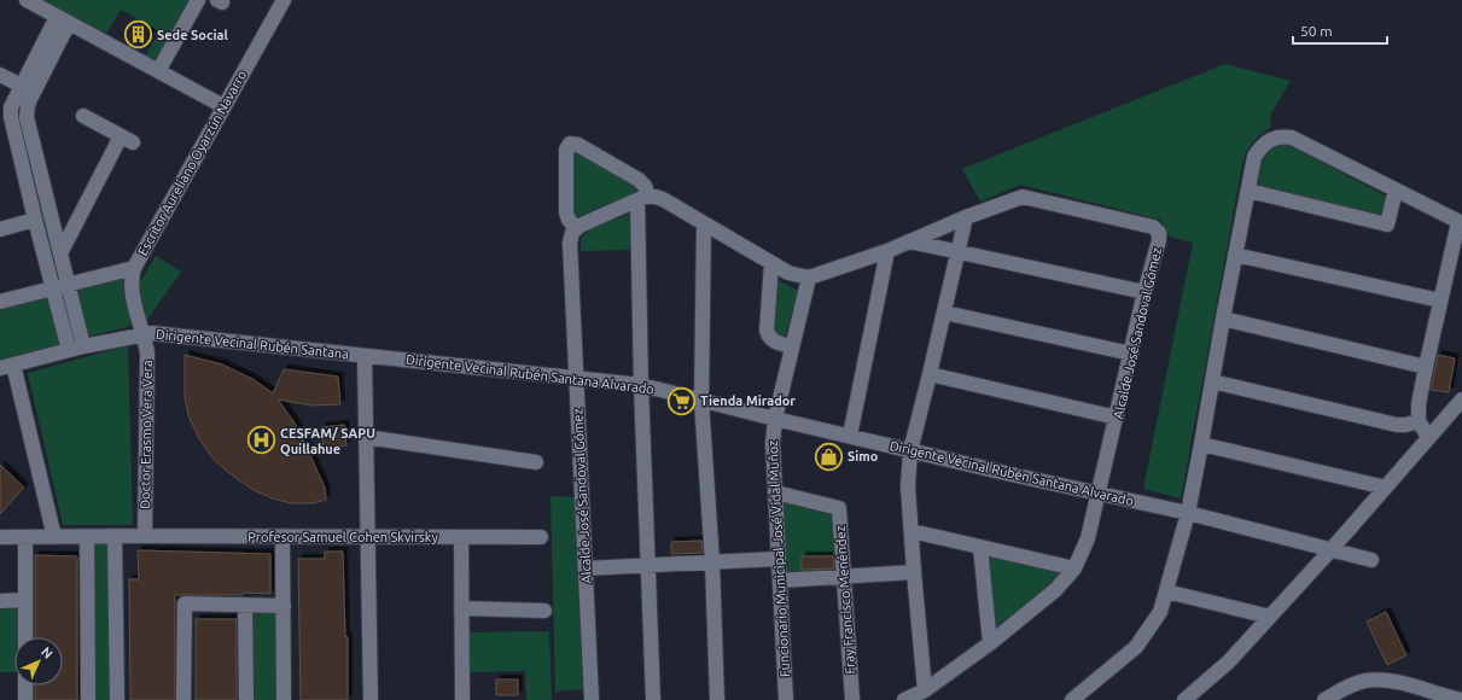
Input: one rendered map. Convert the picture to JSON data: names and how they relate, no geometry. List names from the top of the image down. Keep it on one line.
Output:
{"streets":{"street":["Escritor Aureliano Oyarzún Navarro","Alcalde José Sandoval Gómez","Dirigente Vecinal Rubén Santana","Dirigente Vecinal Rubén Santana Alvarado","Doctor Erasmo Vera Vera","Profesor Samuel Cohen Skvirsky","Funcionario Municipal José Vidal Muñoz","Fray Francisco Menéndez"]},"crossings":[["Escritor Aureliano Oyarzún Navarro","Dirigente Vecinal Rubén Santana"],["Escritor Aureliano Oyarzún Navarro","Doctor Erasmo Vera Vera"],["Alcalde José Sandoval Gómez","Dirigente Vecinal Rubén Santana Alvarado"],["Alcalde José Sandoval Gómez","Funcionario Municipal José Vidal Muñoz"],["Dirigente Vecinal Rubén Santana","Dirigente Vecinal Rubén Santana Alvarado"],["Dirigente Vecinal Rubén Santana","Doctor Erasmo Vera Vera"],["Dirigente Vecinal Rubén Santana Alvarado","Funcionario Municipal José Vidal Muñoz"],["Doctor Erasmo Vera Vera","Profesor Samuel Cohen Skvirsky"],["Funcionario Municipal José Vidal Muñoz","Fray Francisco Menéndez"]],"places":{"building":["Sede Social"],"supermarket":["Tienda Mirador"],"hospital":["CESFAM/ SAPU Quillahue"],"shop":["Simo"]},"scale_bar":"50 m","north":"top right"}
